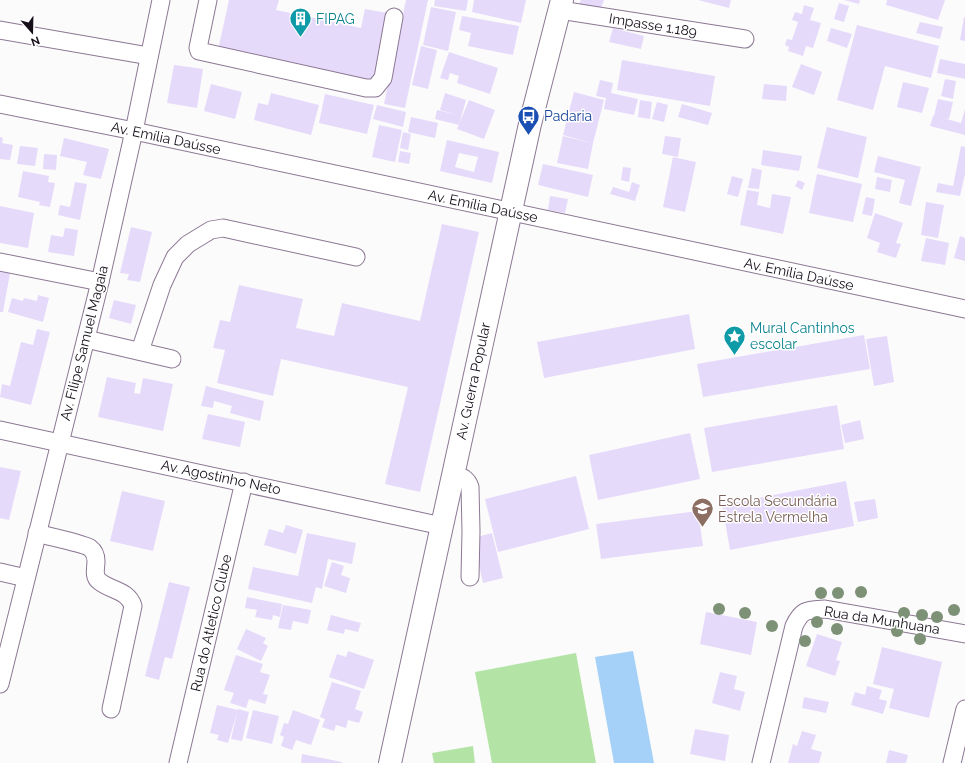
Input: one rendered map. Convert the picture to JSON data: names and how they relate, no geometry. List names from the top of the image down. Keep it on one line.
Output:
{"streets":{"main road":["Av. Guerra Popular"],"street":["Impasse 1.189","Av. Emília Daússe","Av. Filipe Samuel Magaia","Av. Agostinho Neto","Rua da Munhuana","Rua do Atletico Clube"]},"crossings":[["Impasse 1.189","Av. Guerra Popular"],["Av. Emília Daússe","Av. Filipe Samuel Magaia"],["Av. Emília Daússe","Av. Guerra Popular"],["Av. Filipe Samuel Magaia","Av. Agostinho Neto"],["Av. Guerra Popular","Av. Agostinho Neto"],["Av. Agostinho Neto","Rua do Atletico Clube"]],"places":{"building":["FIPAG"],"bus stop":["Padaria"],"place":["Mural Cantinhos escolar"],"school or university":["Escola Secundária Estrela Vermelha"]},"north":"bottom"}
